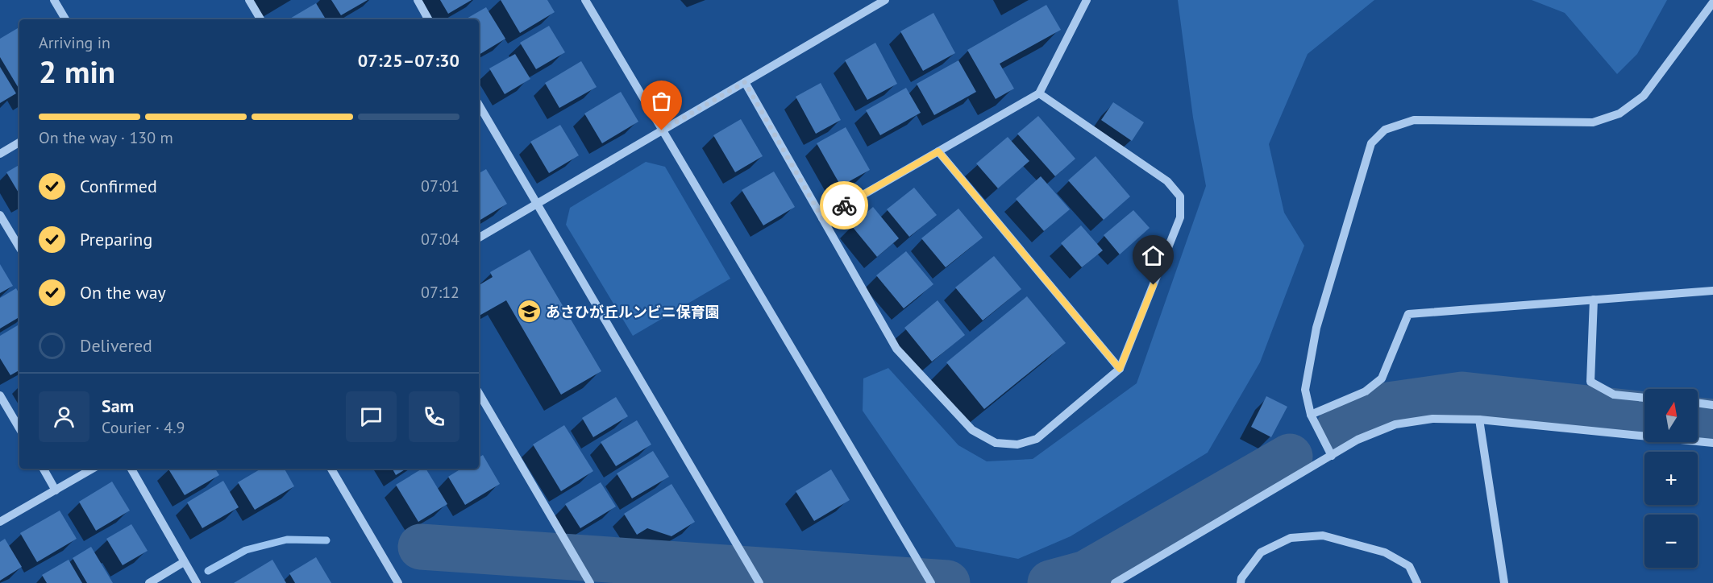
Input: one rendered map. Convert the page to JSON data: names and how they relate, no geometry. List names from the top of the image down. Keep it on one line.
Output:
{"places":{"school or university":["あさひが丘ルンビニ保育園"]},"north":"top","page":{"heading":["2 min","Arriving in","07:25–07:30"],"panel":["Sam","Courier · 4.9"],"bar":"On the way · 130 m","list":[["Confirmed","07:01"],["Preparing","07:04"],["On the way","07:12"],"Delivered"],"map_buttons":["+","−"]}}
